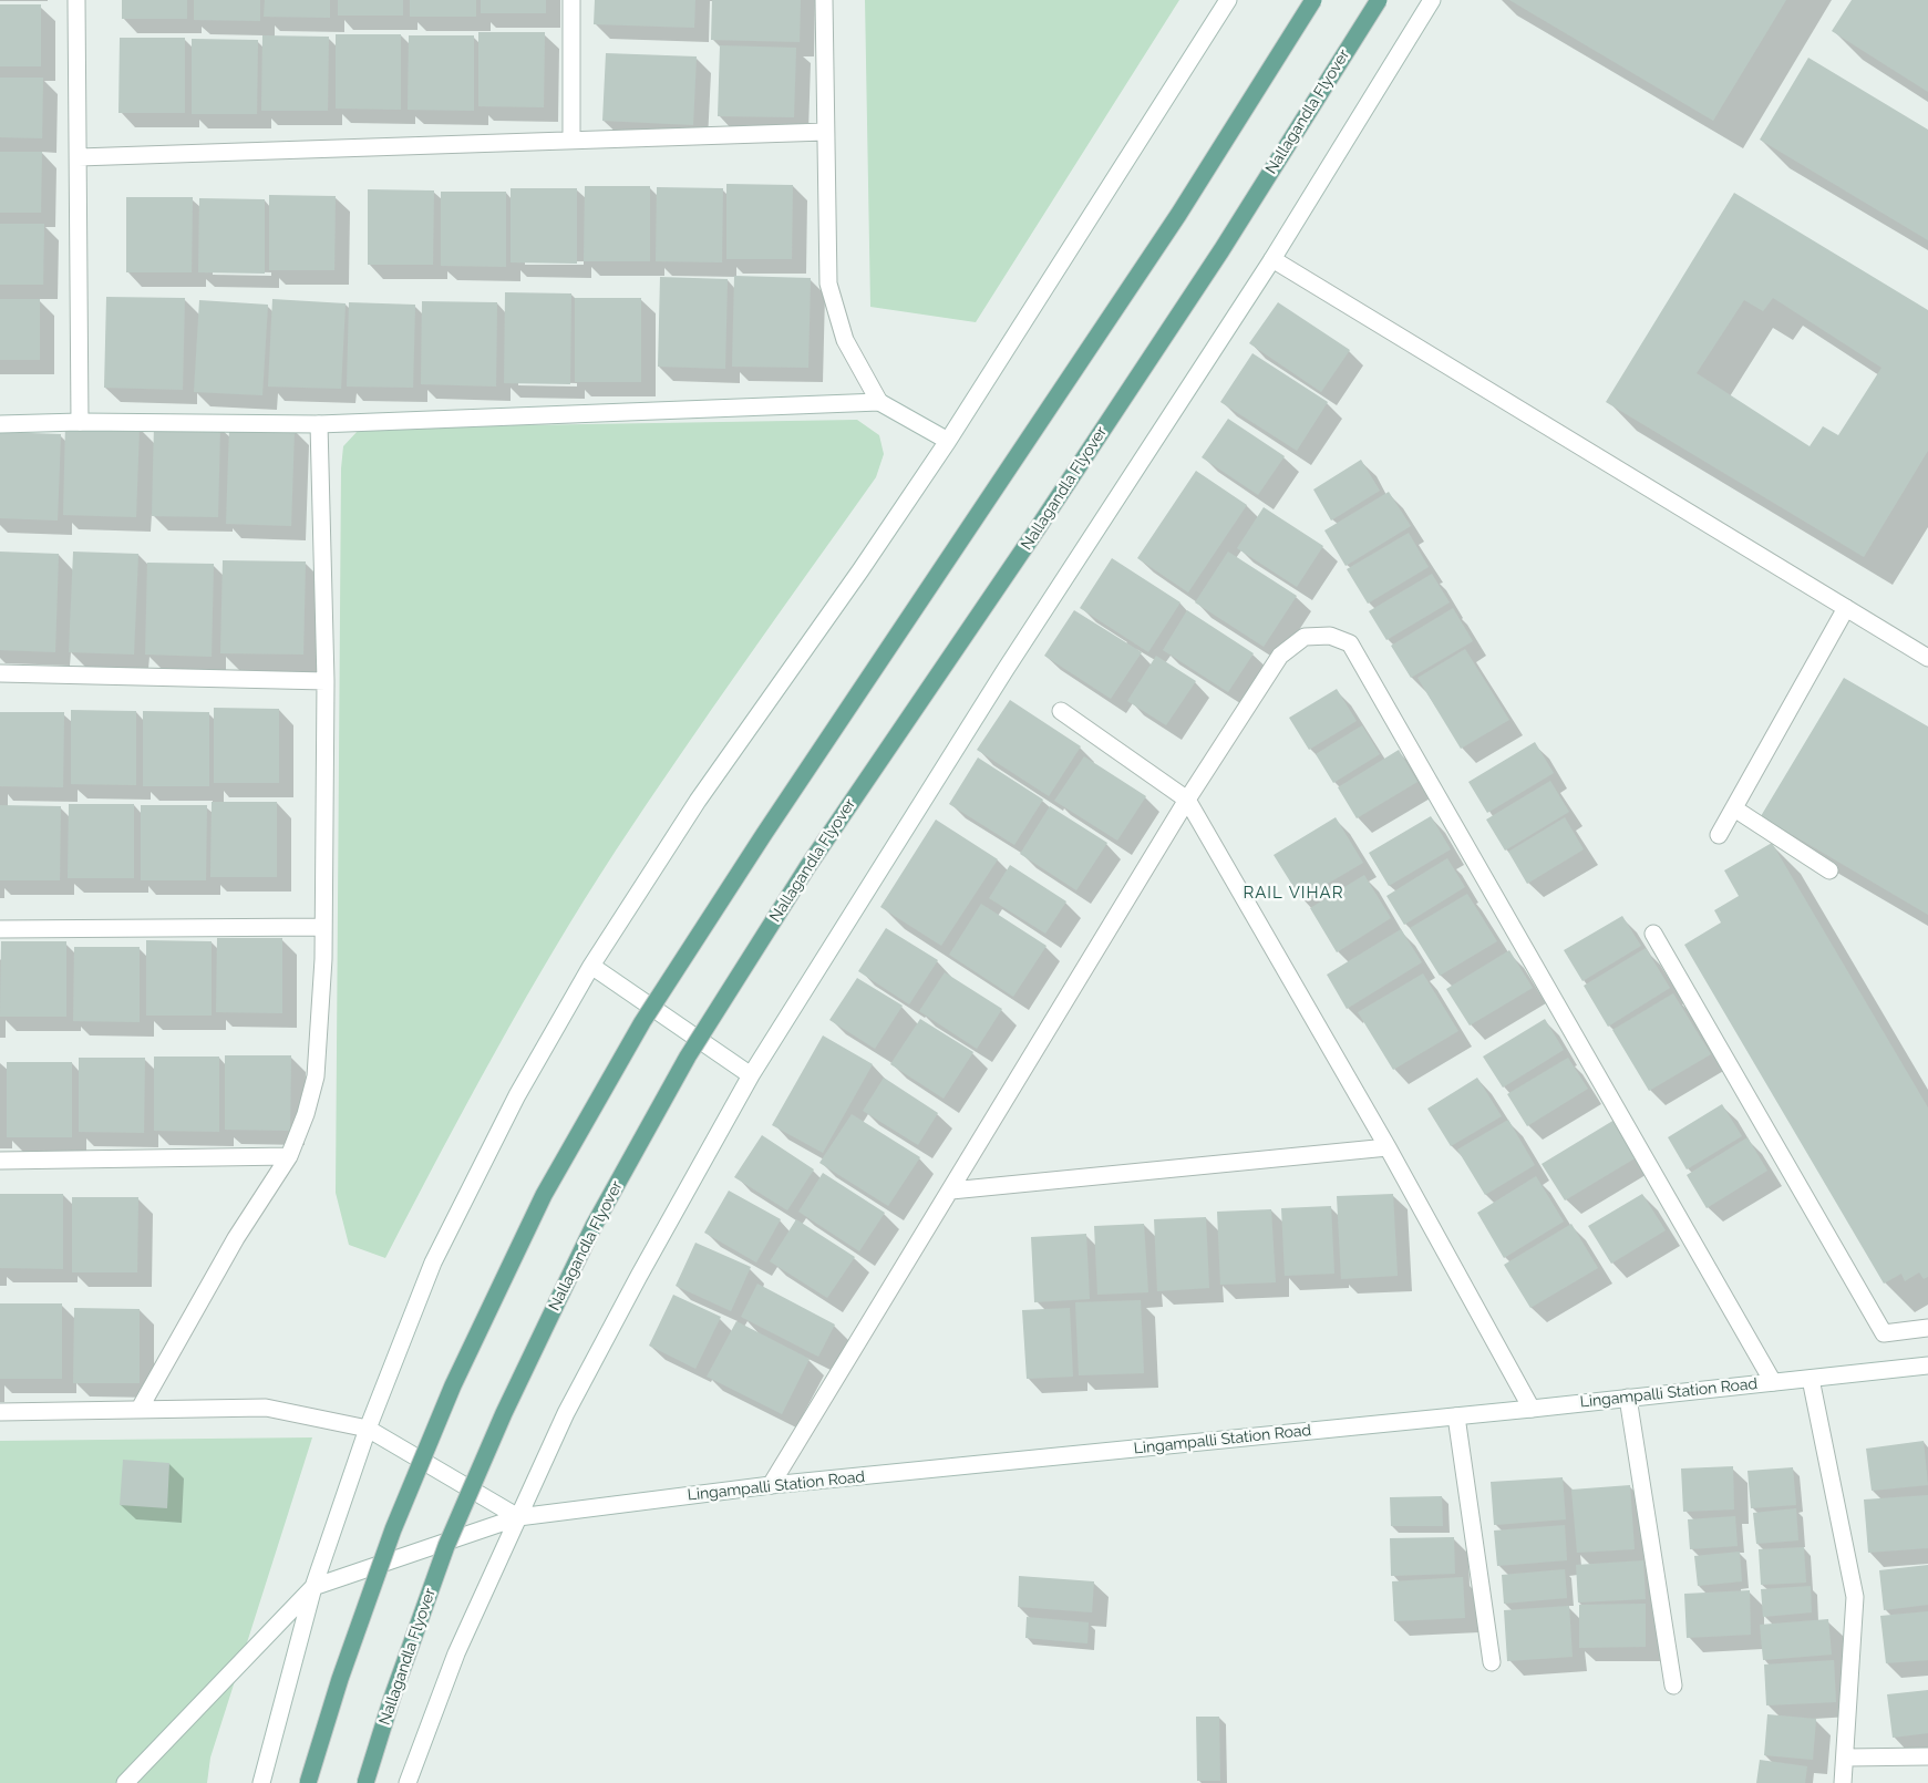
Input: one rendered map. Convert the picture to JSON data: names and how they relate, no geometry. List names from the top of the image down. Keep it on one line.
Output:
{"streets":{"main road":["Nallagandla Flyover"],"street":["Lingampalli Station Road"]},"districts":["RAIL VIHAR"]}
